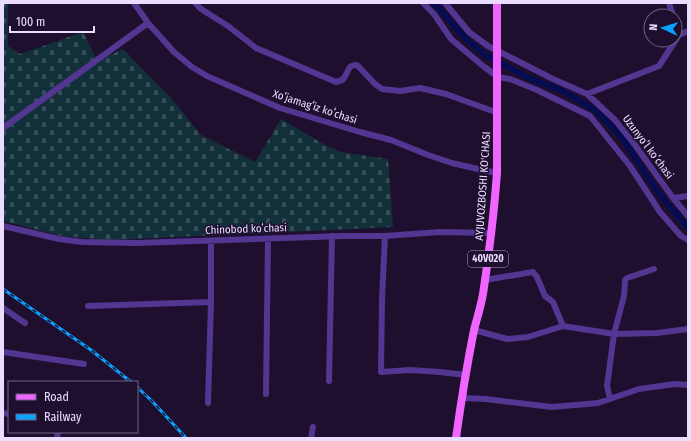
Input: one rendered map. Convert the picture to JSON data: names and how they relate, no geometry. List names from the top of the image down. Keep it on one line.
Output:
{"streets":{"main road":["AYJUVOZBOSHI KO'CHASI","40V020"],"street":["Xoʻjamagʻiz koʻchasi","Uzunyoʻl koʻchasi","Chinobod koʻchasi"]},"crossings":[["Xoʻjamagʻiz koʻchasi","AYJUVOZBOSHI KO'CHASI"],["Uzunyoʻl koʻchasi","40V020"],["AYJUVOZBOSHI KO'CHASI","Chinobod koʻchasi"],["AYJUVOZBOSHI KO'CHASI","40V020"]],"legend":["Road","Railway"],"scale_bar":"100 m","north":"left"}
